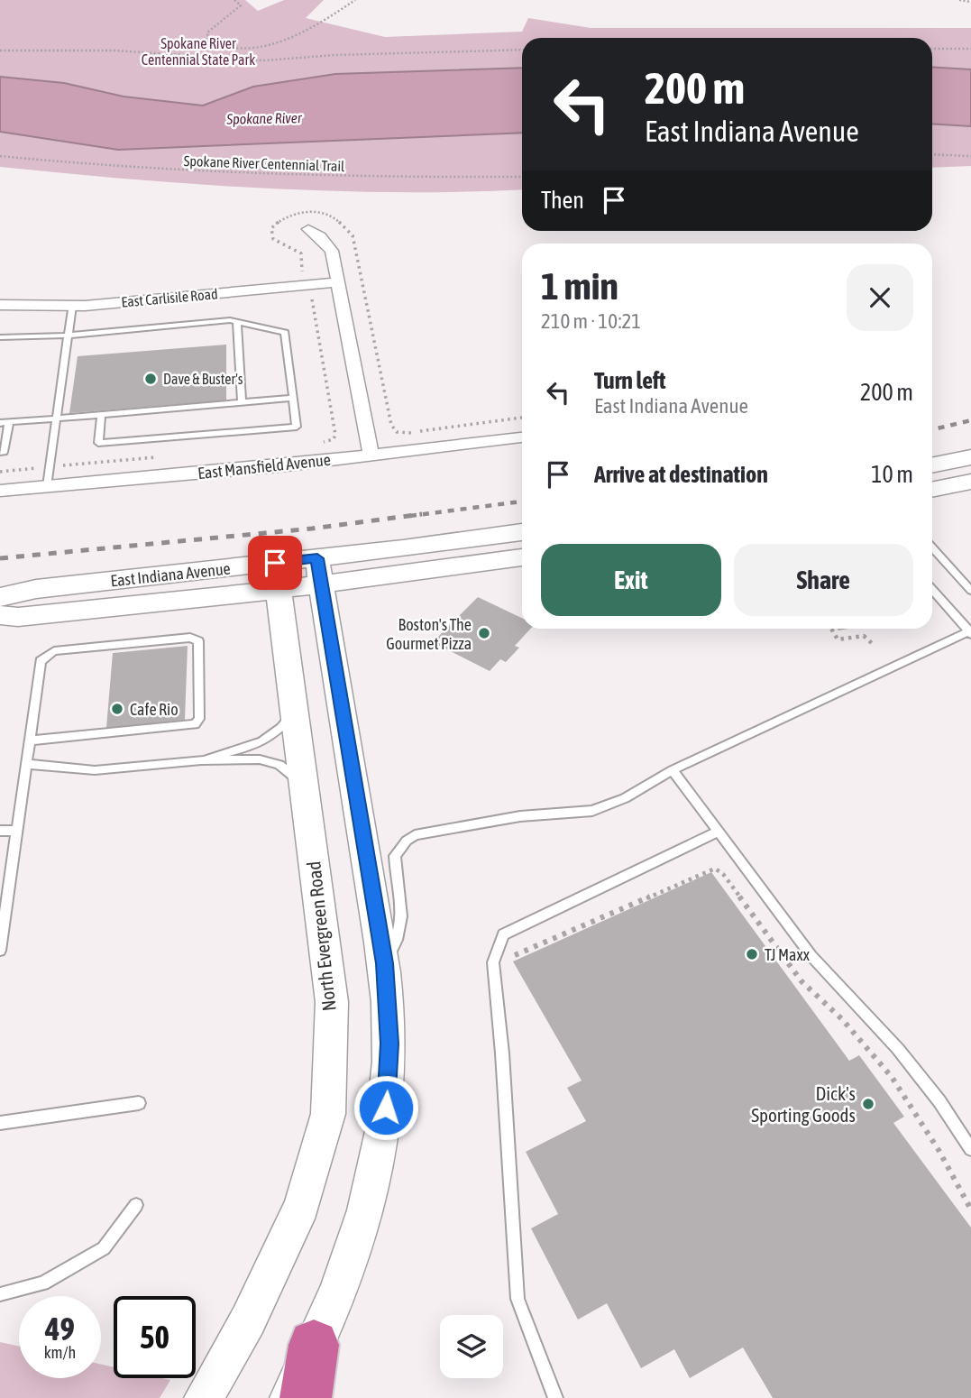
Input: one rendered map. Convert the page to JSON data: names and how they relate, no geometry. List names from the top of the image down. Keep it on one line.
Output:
{"streets":{"main road":["East Indiana Avenue","North Evergreen Road"],"street":["East Carlisile Road","East Mansfield Avenue"],"path":["Spokane River Centennial Trail"]},"crossings":[["East Indiana Avenue","North Evergreen Road"]],"water":["Spokane River"],"parks":["Spokane River Centennial State Park"],"places":["Dave & Buster's","Boston's The Gourmet Pizza","Cafe Rio","TJ Maxx","Dick's Sporting Goods"],"page":{"turn":["200 m","East Indiana Avenue"],"then":"Then","heading":["1 min","210 m · 10:21"],"list":[{"name":"Turn left","note":"East Indiana Avenue","value":"200 m"},{"name":"Arrive at destination","value":"10 m"}],"buttons":["Exit","Share"],"speed":"49 km/h","limit":"50"}}
